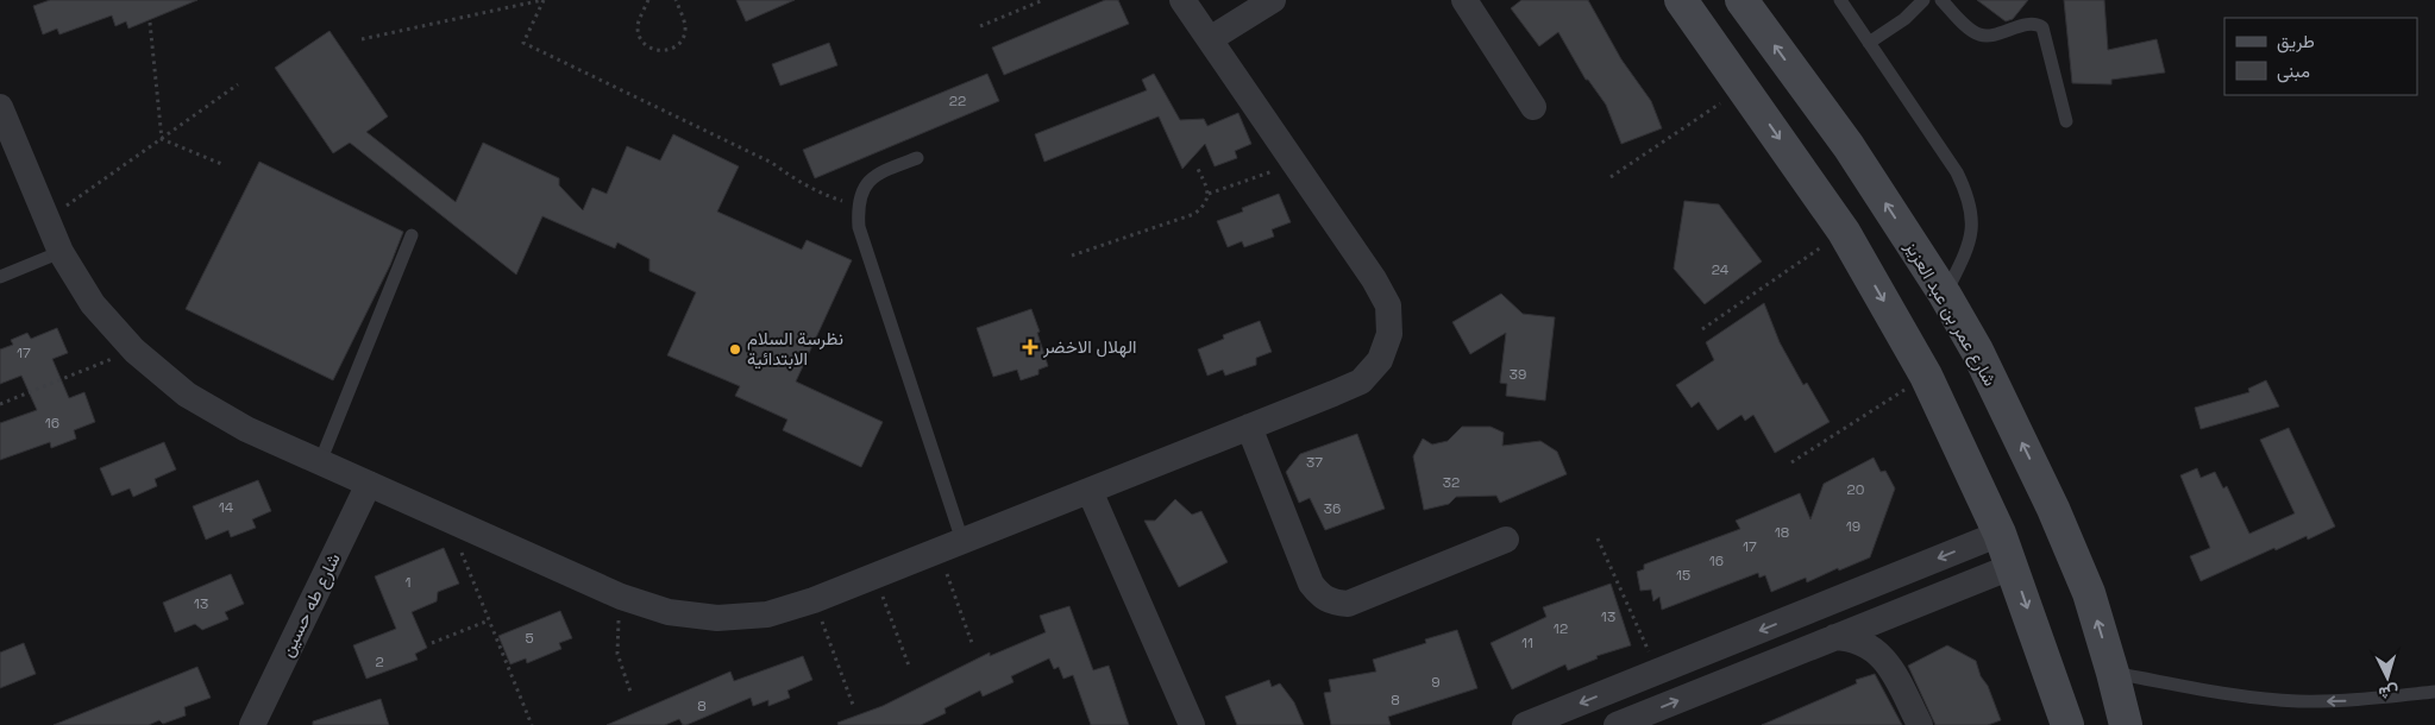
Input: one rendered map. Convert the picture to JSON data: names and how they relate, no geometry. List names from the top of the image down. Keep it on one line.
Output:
{"streets":{"street":["شارع عمر بن عبد العزيز","شارع طه حسين"]},"places":{"health":["الهلال الاخضر"],"other":["نظرسة السلام الابتدائية"]},"house_numbers":["22","24","17","39","16","37","32","20","14","36","19","18","17","16","15","1","13","13","12","5","11","2","9","8","8"],"legend":["طريق","مبنى"],"north":"bottom"}
